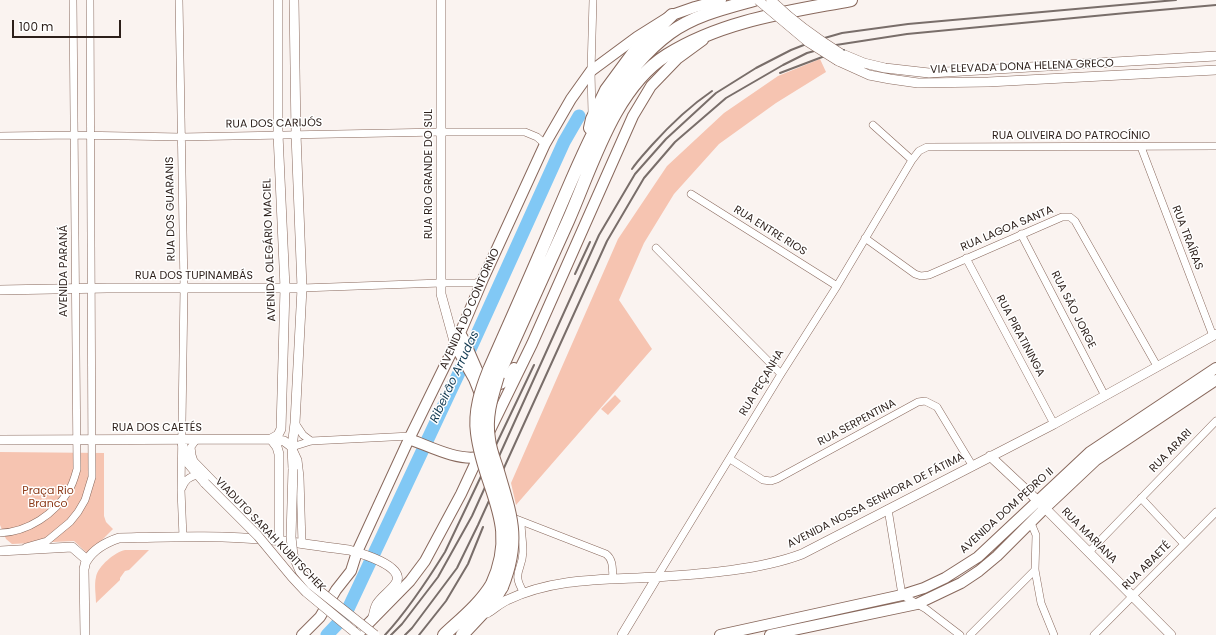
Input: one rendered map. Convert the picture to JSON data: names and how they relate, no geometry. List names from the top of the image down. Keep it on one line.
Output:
{"streets":{"main road":["VIA ELEVADA DONA HELENA GRECO","RUA RIO GRANDE DO SUL","AVENIDA OLEGÁRIO MACIEL","RUA DOS TUPINAMBÁS","AVENIDA DO CONTORNO","RUA PEÇANHA","RUA DOS CAETÉS","AVENIDA NOSSA SENHORA DE FÁTIMA","AVENIDA DOM PEDRO II","VIADUTO SARAH KUBITSCHEK","RUA MARIANA"],"street":["RUA DOS CARIJÓS","RUA OLIVEIRA DO PATROCÍNIO","RUA DOS GUARANIS","RUA LAGOA SANTA","RUA ENTRE RIOS","RUA TRAÍRAS","AVENIDA PARANÁ","RUA SÃO JORGE","RUA PIRATININGA","RUA SERPENTINA","RUA ARARI","RUA ABAETÉ"]},"crossings":[["RUA DOS CARIJÓS","RUA RIO GRANDE DO SUL"],["RUA DOS CARIJÓS","RUA DOS GUARANIS"],["RUA DOS CARIJÓS","AVENIDA OLEGÁRIO MACIEL"],["RUA DOS CARIJÓS","AVENIDA PARANÁ"],["RUA DOS CARIJÓS","AVENIDA DO CONTORNO"],["RUA OLIVEIRA DO PATROCÍNIO","RUA TRAÍRAS"],["RUA OLIVEIRA DO PATROCÍNIO","RUA PEÇANHA"],["RUA RIO GRANDE DO SUL","RUA DOS TUPINAMBÁS"],["RUA RIO GRANDE DO SUL","AVENIDA DO CONTORNO"],["RUA DOS GUARANIS","RUA DOS TUPINAMBÁS"],["RUA DOS GUARANIS","RUA DOS CAETÉS"],["RUA DOS GUARANIS","VIADUTO SARAH KUBITSCHEK"],["RUA LAGOA SANTA","RUA SÃO JORGE"],["RUA LAGOA SANTA","RUA PIRATININGA"],["RUA LAGOA SANTA","RUA PEÇANHA"],["RUA LAGOA SANTA","AVENIDA NOSSA SENHORA DE FÁTIMA"],["RUA ENTRE RIOS","RUA PEÇANHA"],["RUA TRAÍRAS","AVENIDA NOSSA SENHORA DE FÁTIMA"],["AVENIDA OLEGÁRIO MACIEL","RUA DOS TUPINAMBÁS"],["AVENIDA OLEGÁRIO MACIEL","RUA DOS CAETÉS"],["AVENIDA PARANÁ","RUA DOS TUPINAMBÁS"],["AVENIDA PARANÁ","RUA DOS CAETÉS"],["RUA DOS TUPINAMBÁS","AVENIDA DO CONTORNO"],["RUA SÃO JORGE","AVENIDA NOSSA SENHORA DE FÁTIMA"],["RUA PIRATININGA","AVENIDA NOSSA SENHORA DE FÁTIMA"],["RUA PEÇANHA","RUA SERPENTINA"],["RUA PEÇANHA","AVENIDA NOSSA SENHORA DE FÁTIMA"],["RUA SERPENTINA","AVENIDA NOSSA SENHORA DE FÁTIMA"],["RUA DOS CAETÉS","VIADUTO SARAH KUBITSCHEK"],["RUA ARARI","RUA MARIANA"],["AVENIDA NOSSA SENHORA DE FÁTIMA","RUA MARIANA"],["AVENIDA DOM PEDRO II","RUA MARIANA"],["RUA MARIANA","RUA ABAETÉ"]],"water":["Ribeirão Arrudas"],"parks":["Praça Rio Branco"],"scale_bar":"100 m"}
